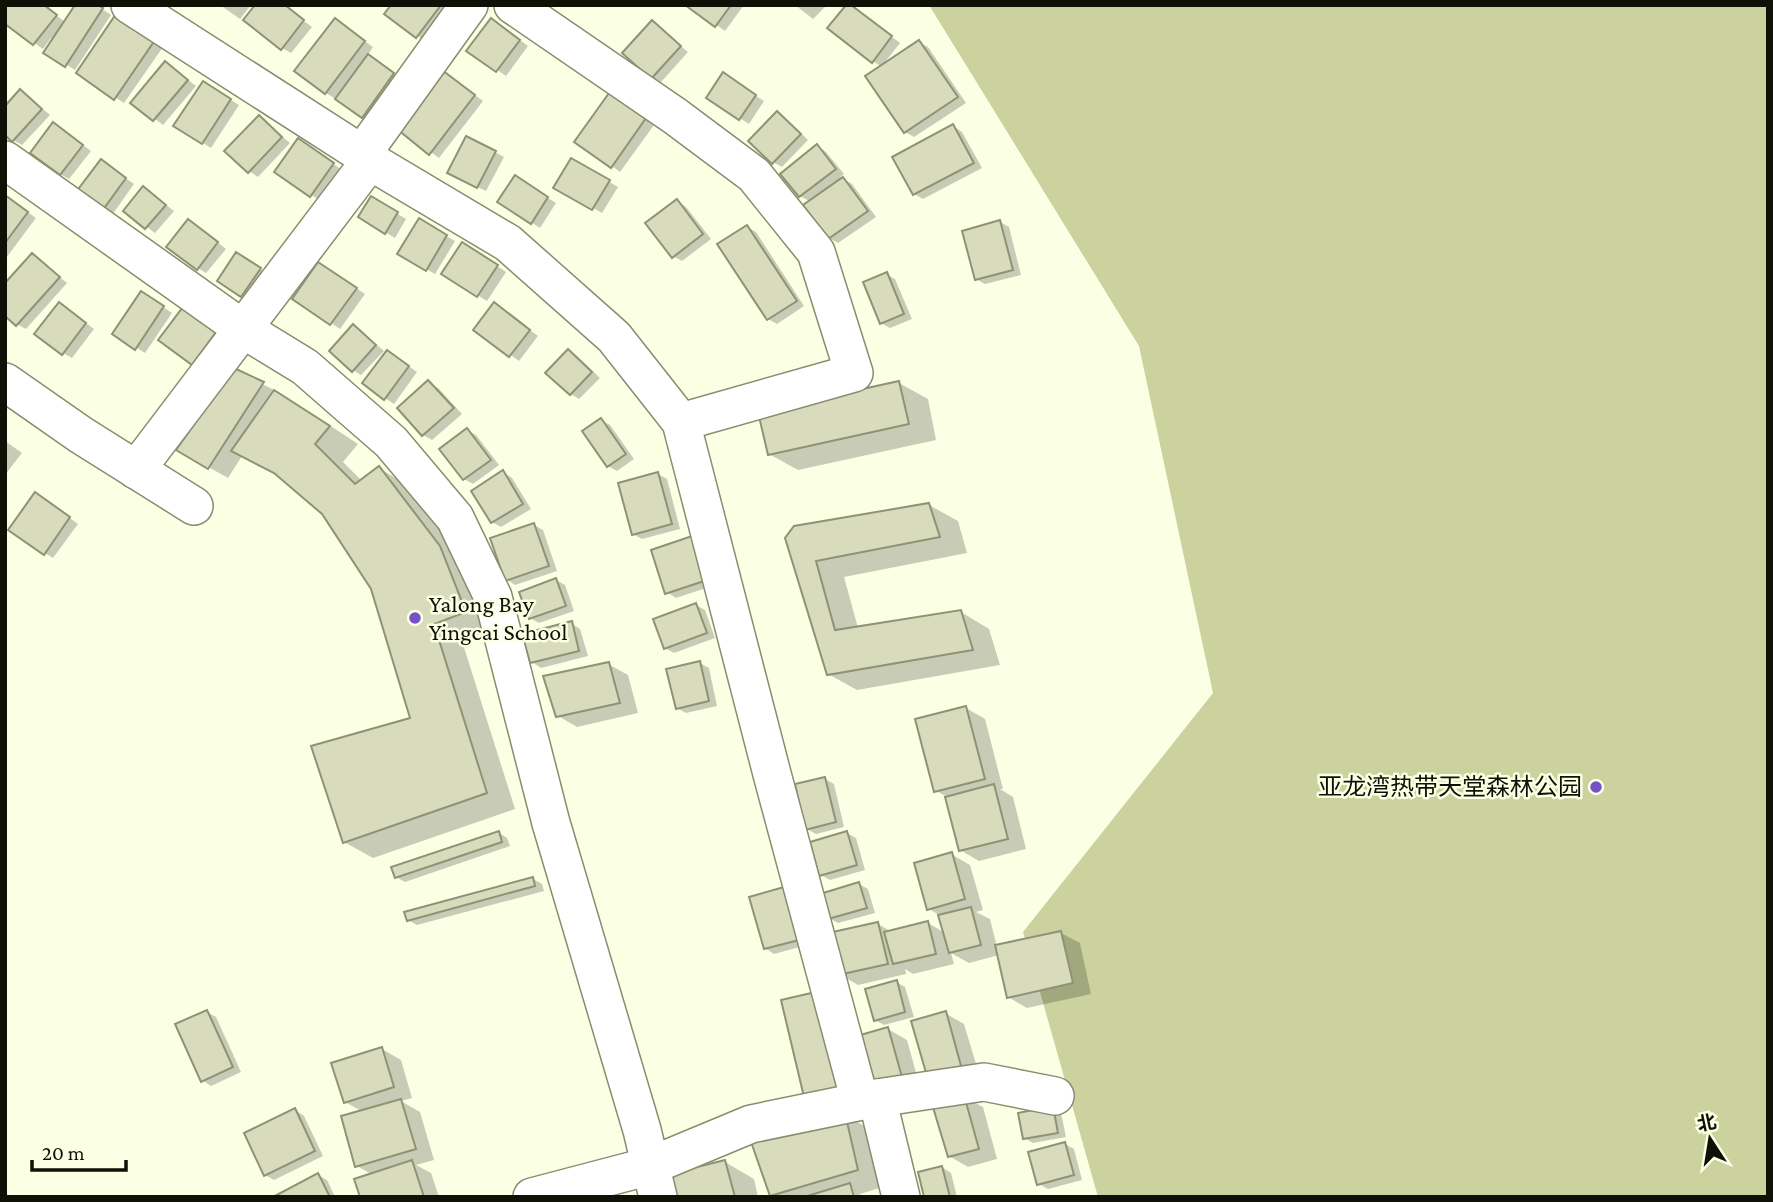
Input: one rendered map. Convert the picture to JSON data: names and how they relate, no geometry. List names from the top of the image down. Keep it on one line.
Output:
{"places":["Yalong Bay Yingcai School","亚龙湾热带天堂森林公园"],"scale_bar":"20 m","north":"top"}
